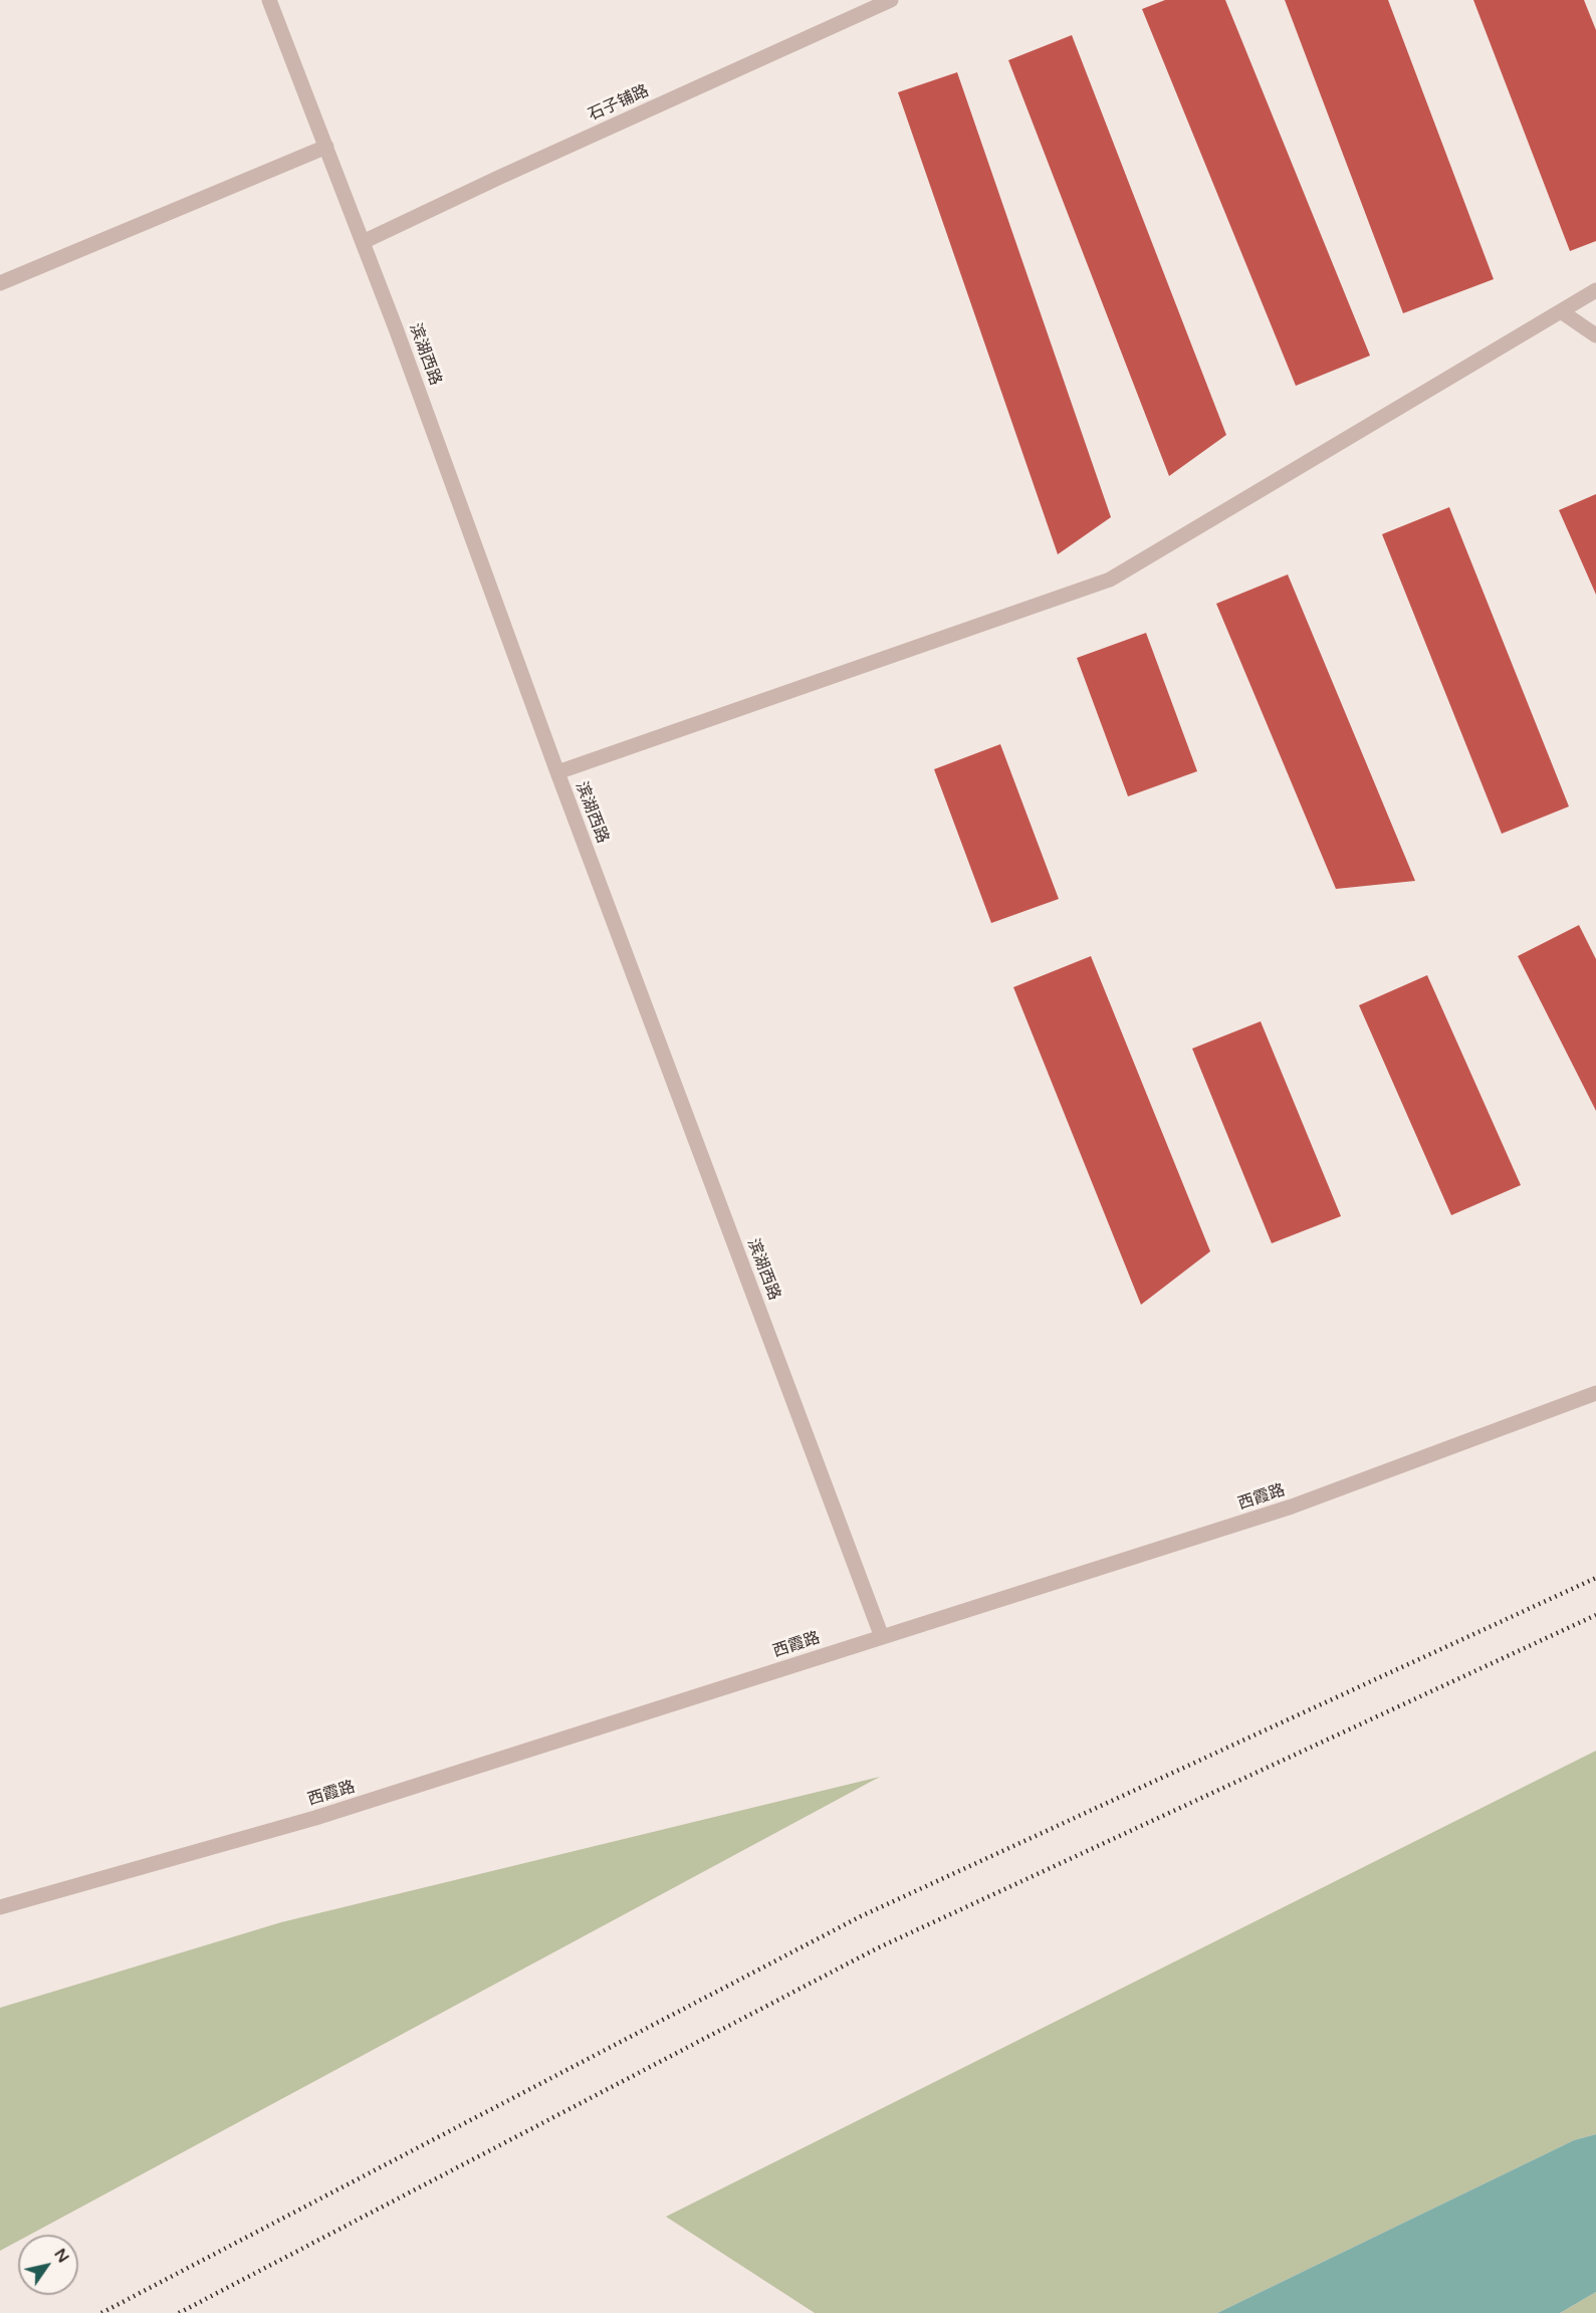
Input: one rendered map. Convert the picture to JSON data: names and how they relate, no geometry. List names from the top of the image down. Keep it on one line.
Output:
{"streets":{"street":["石子铺路","滨湖西路","西霞路"]},"crossings":[["石子铺路","滨湖西路"],["滨湖西路","西霞路"]],"north":"top right"}
